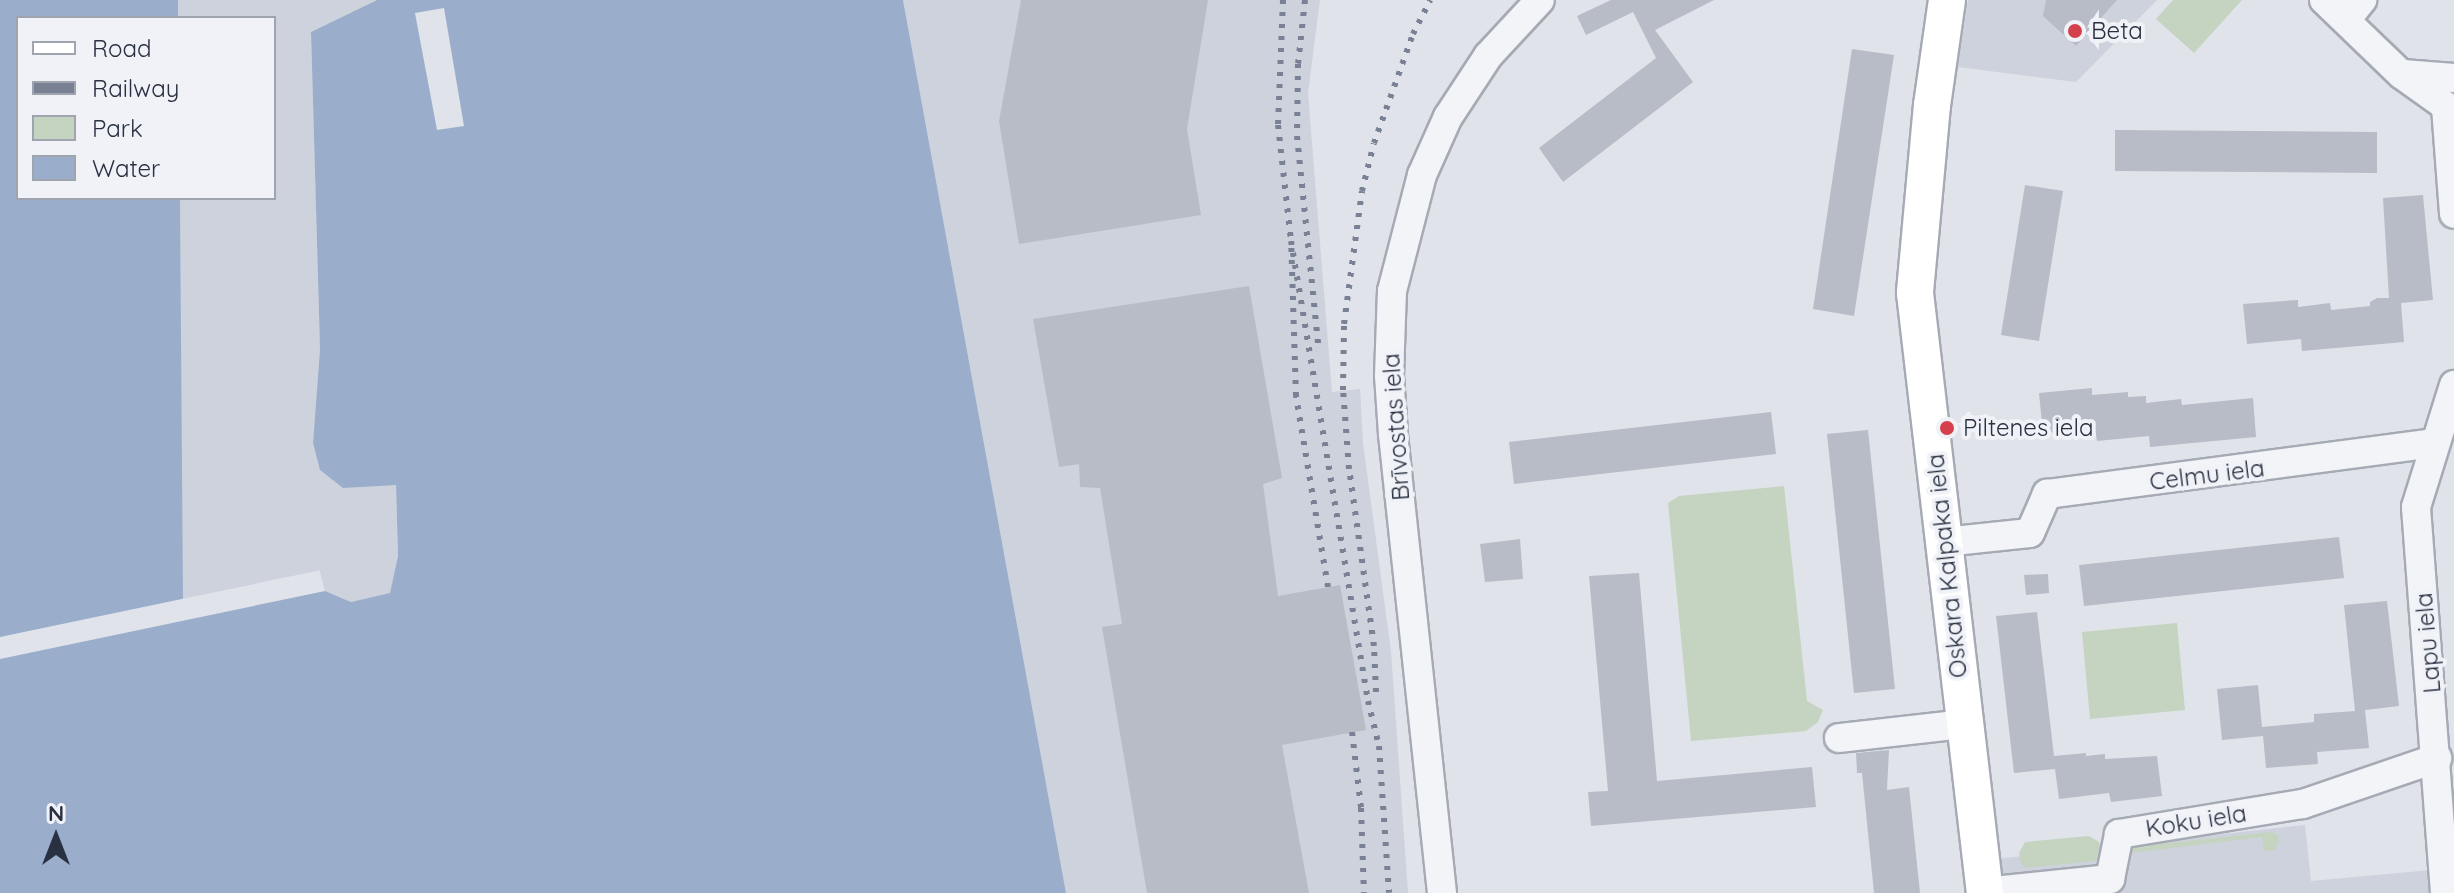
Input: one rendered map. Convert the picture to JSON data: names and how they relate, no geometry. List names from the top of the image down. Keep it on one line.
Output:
{"streets":{"main road":["Oskara Kalpaka iela"],"street":["Brīvostas iela","Celmu iela","Lapu iela","Koku iela"]},"crossings":[["Celmu iela","Oskara Kalpaka iela"],["Celmu iela","Lapu iela"],["Oskara Kalpaka iela","Koku iela"],["Lapu iela","Koku iela"]],"places":["Beta","Piltenes iela"],"legend":["Road","Railway","Park","Water"],"north":"top"}
